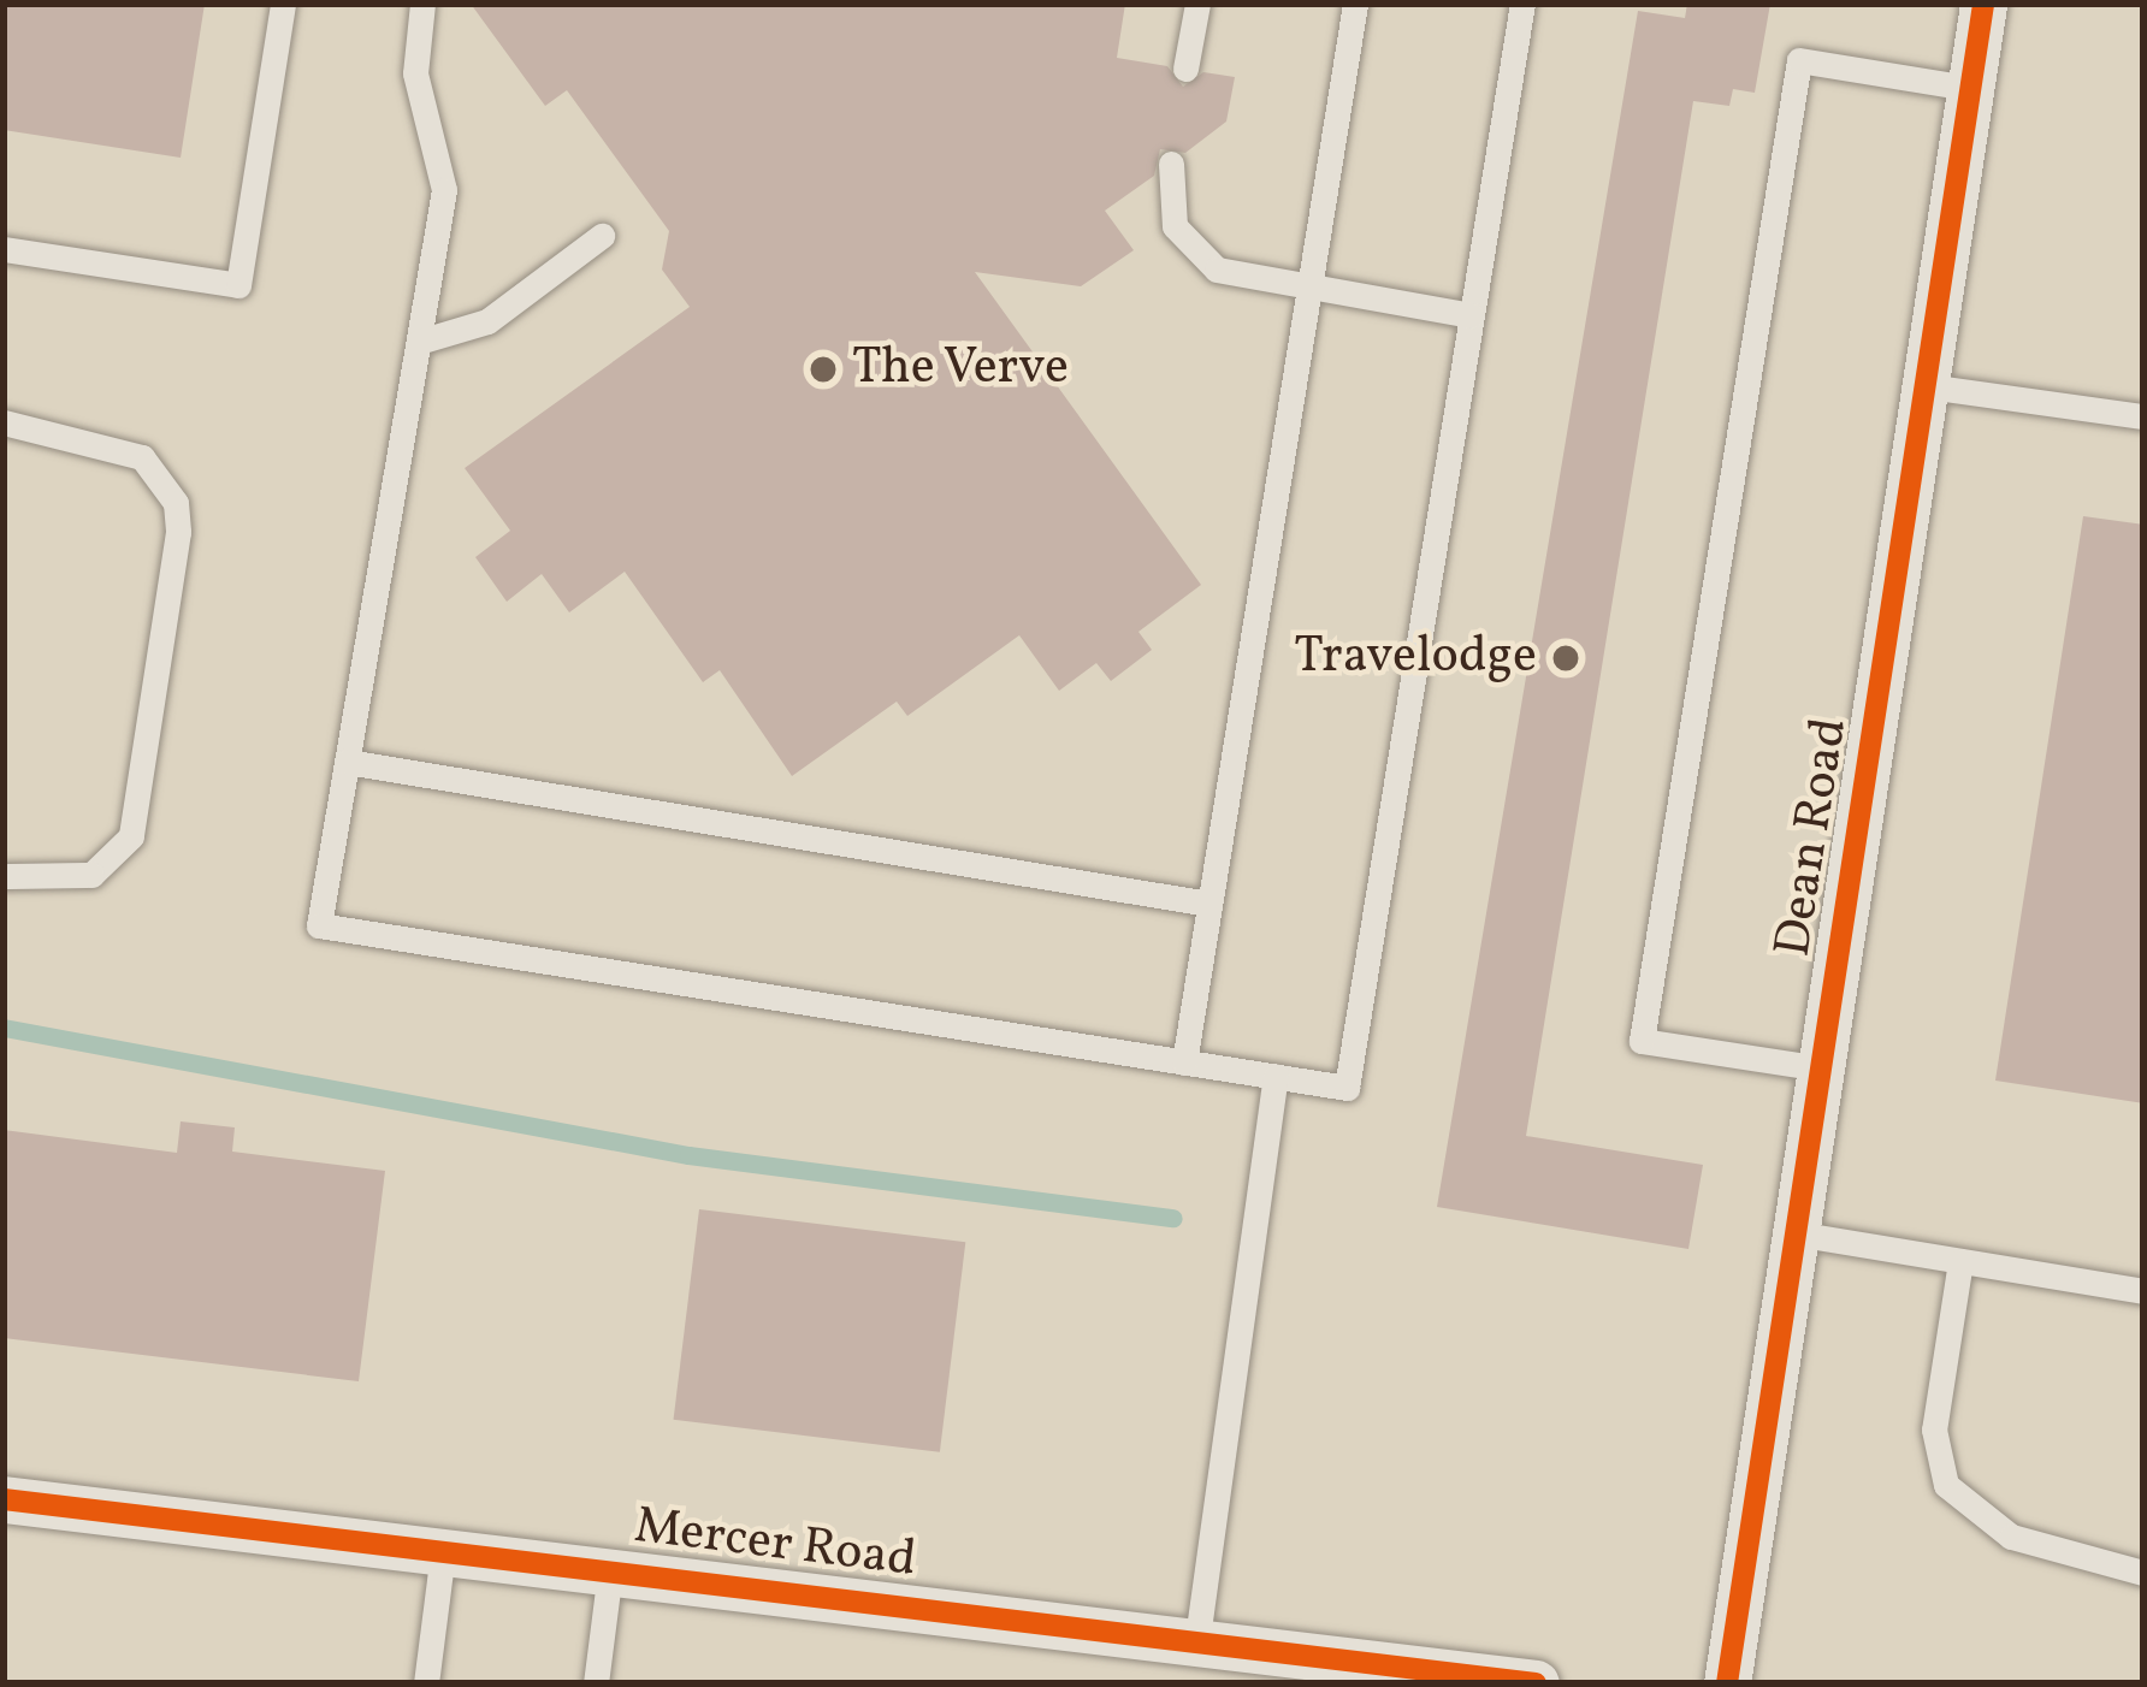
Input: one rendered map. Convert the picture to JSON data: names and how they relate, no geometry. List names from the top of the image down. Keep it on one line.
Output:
{"streets":{"street":["Dean Road","Mercer Road"]},"places":["The Verve","Travelodge"]}
